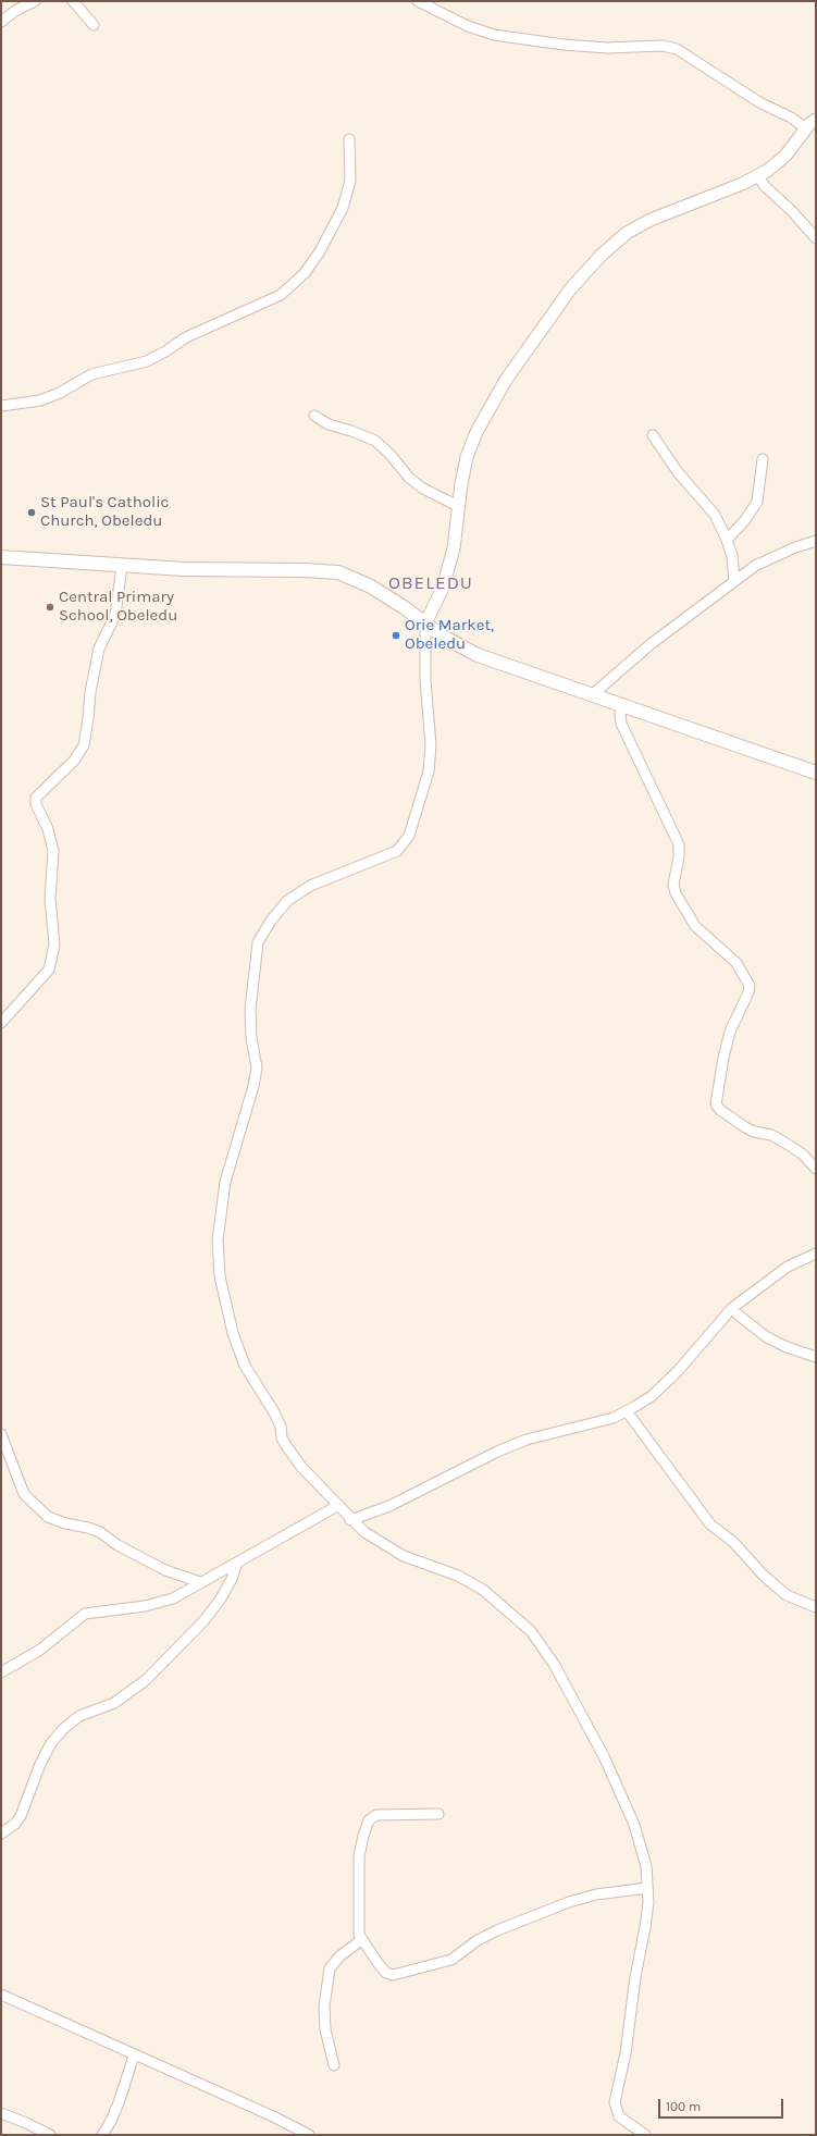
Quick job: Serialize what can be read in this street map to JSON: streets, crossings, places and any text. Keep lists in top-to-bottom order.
{
  "districts": ["OBELEDU"],
  "places": ["St Paul's Catholic Church, Obeledu", "Central Primary School, Obeledu", "Orie Market, Obeledu"],
  "scale_bar": "100 m"
}
